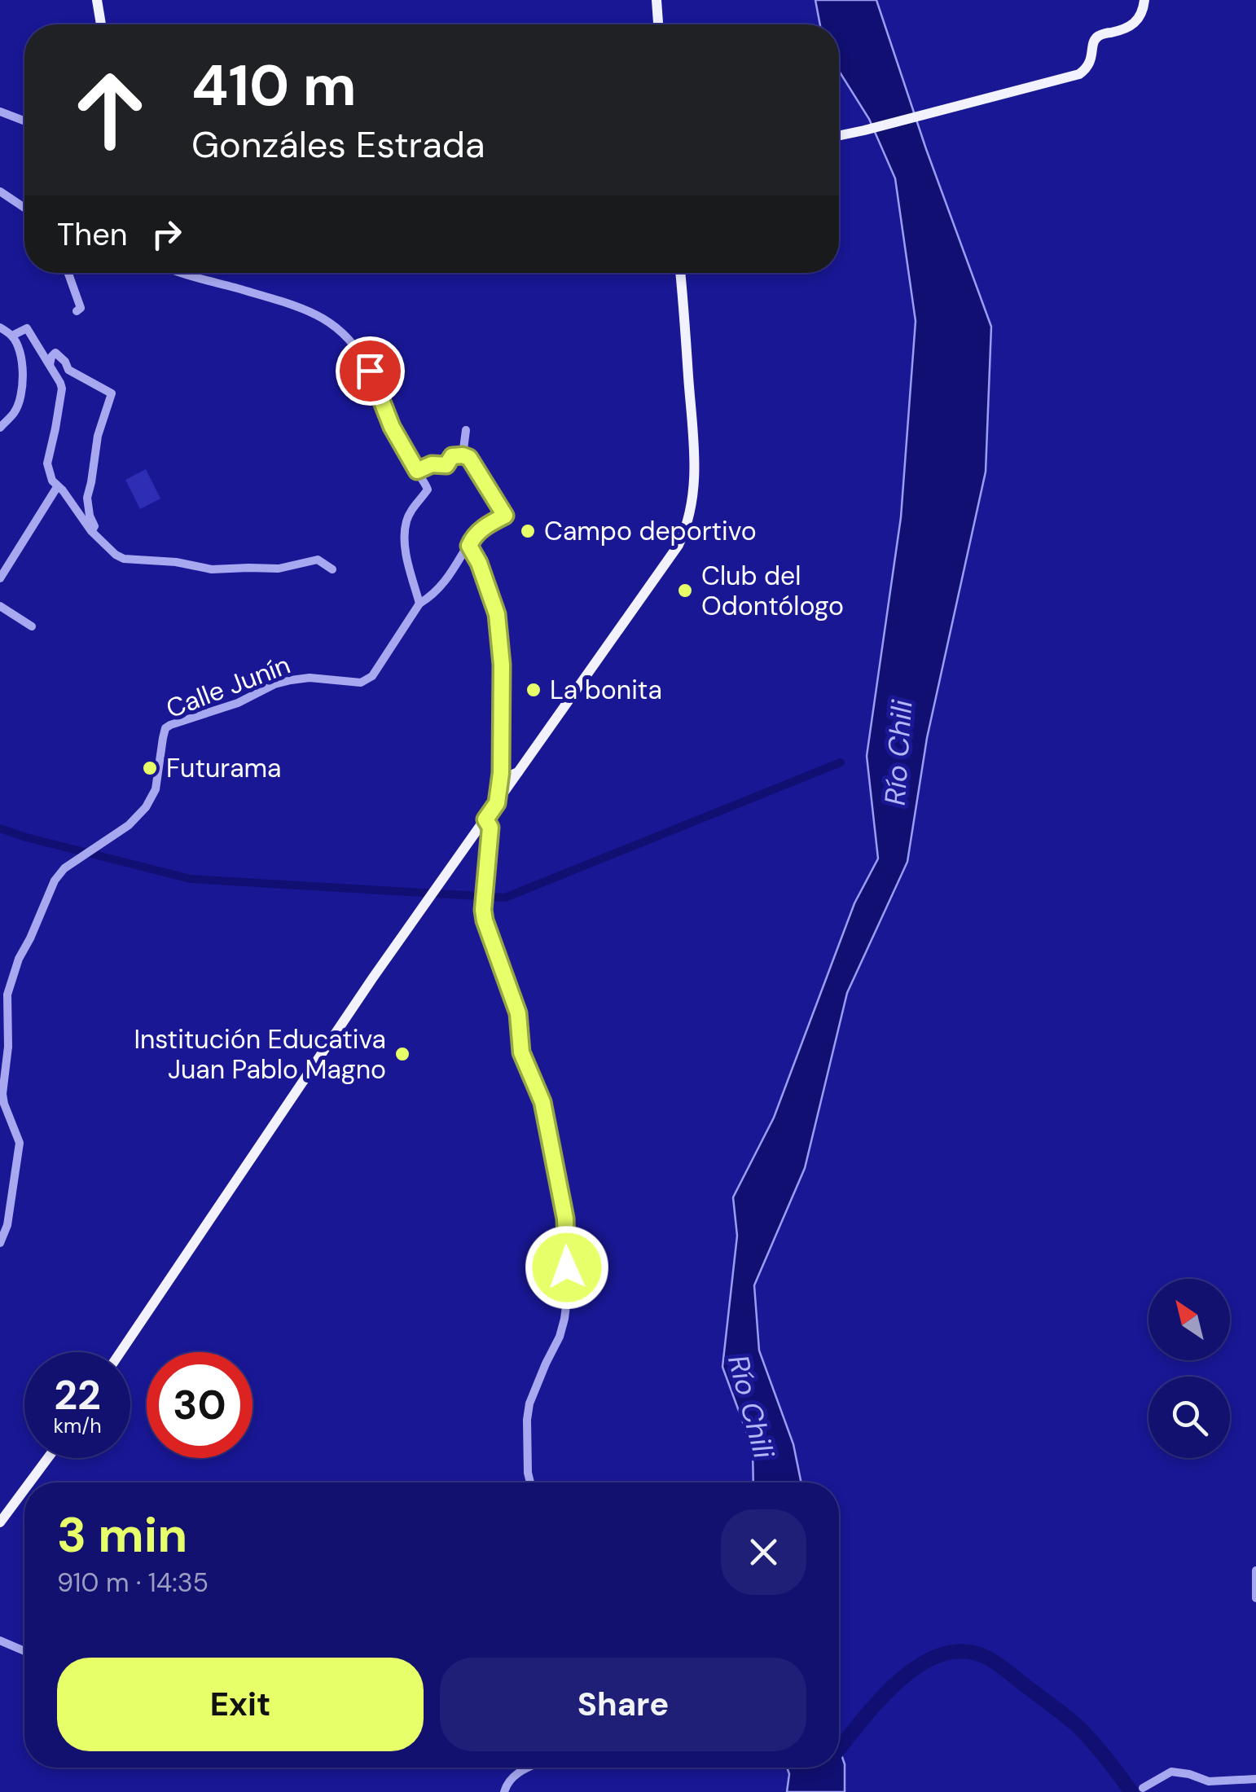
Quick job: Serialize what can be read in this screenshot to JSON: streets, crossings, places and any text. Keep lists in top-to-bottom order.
{
  "streets": {
    "street": ["Calle Junín"]
  },
  "water": ["Río Chili"],
  "places": [
    "Campo deportivo",
    "Club del Odontólogo",
    "La bonita",
    "Futurama",
    "Institución Educativa Juan Pablo Magno"
  ],
  "north": "top left",
  "page": {
    "turn": ["410 m", "Gonzáles Estrada"],
    "then": "Then",
    "speed": "22 km/h",
    "limit": "30",
    "heading": ["3 min", "910 m · 14:35"],
    "buttons": ["Exit", "Share"]
  }
}
